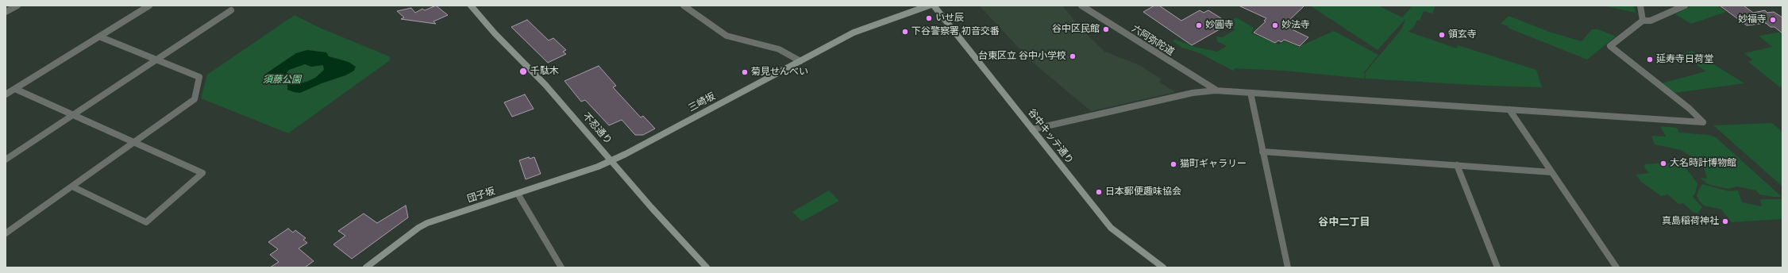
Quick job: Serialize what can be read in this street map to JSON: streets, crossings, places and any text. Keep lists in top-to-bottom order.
{
  "streets": {
    "main road": [
      "三崎坂",
      "不忍通り",
      "谷中キッテ通り",
      "団子坂"
    ],
    "street": ["六阿弥陀道"]
  },
  "crossings": [
    ["三崎坂", "不忍通り"],
    ["三崎坂", "団子坂"],
    ["不忍通り", "団子坂"]
  ],
  "districts": ["谷中二丁目"],
  "parks": ["須藤公園"],
  "places": [
    "いせ辰",
    "妙福寺",
    "妙圓寺",
    "妙法寺",
    "谷中区民館",
    "下谷警察署 初音交番",
    "領玄寺",
    "台東区立 谷中小学校",
    "延寿寺日荷堂",
    "千駄木",
    "菊見せんべい",
    "大名時計博物館",
    "猫町ギャラリー",
    "日本郵便趣味協会",
    "真島稲荷神社"
  ]
}
